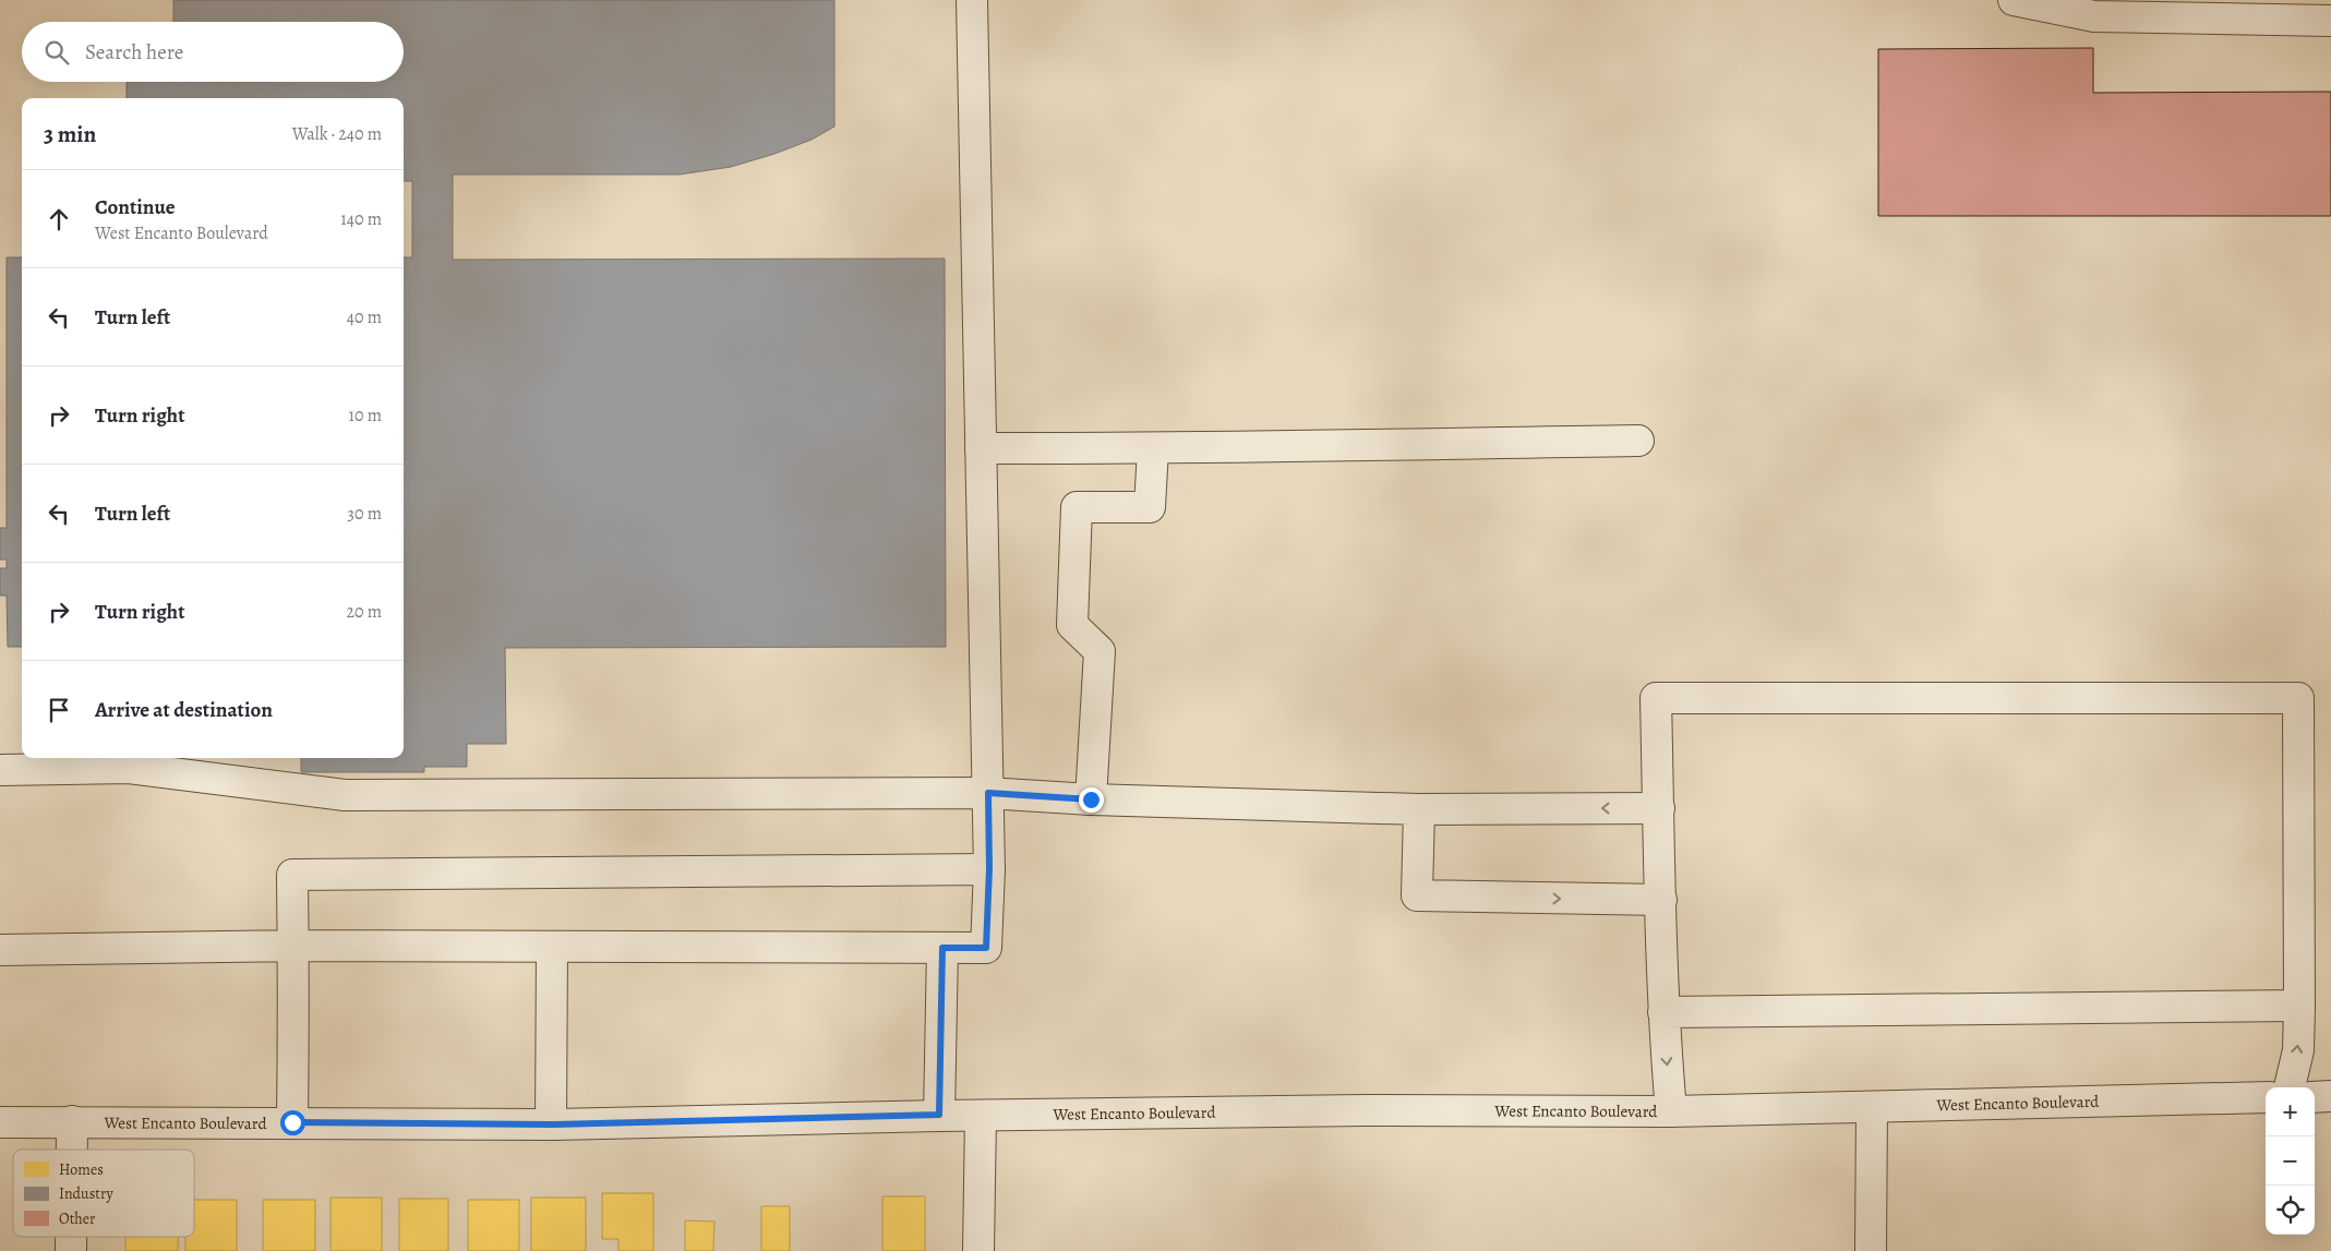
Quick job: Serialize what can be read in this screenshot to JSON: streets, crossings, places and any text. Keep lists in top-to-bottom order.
{
  "streets": {
    "street": ["West Encanto Boulevard"]
  },
  "legend": ["Homes", "Industry", "Other"],
  "page": {
    "search": "Search here",
    "heading": ["3 min", "Walk · 240 m"],
    "list": [
      ["Continue", "West Encanto Boulevard", "140 m"],
      ["Turn left", "40 m"],
      ["Turn right", "10 m"],
      ["Turn left", "30 m"],
      ["Turn right", "20 m"],
      "Arrive at destination"
    ],
    "map_buttons": ["+", "−"]
  }
}
